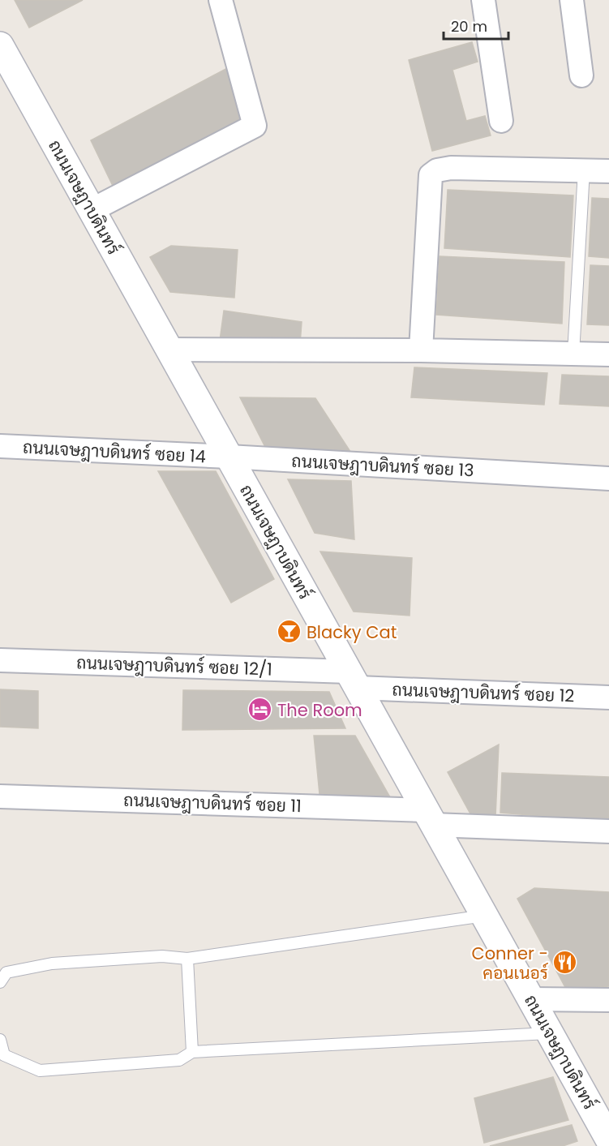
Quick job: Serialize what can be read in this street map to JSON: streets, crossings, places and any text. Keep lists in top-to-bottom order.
{
  "streets": {
    "street": [
      "ถนนเจษฎาบดินทร์",
      "ถนนเจษฎาบดินทร์ ซอย 14",
      "ถนนเจษฎาบดินทร์ ซอย 13",
      "ถนนเจษฎาบดินทร์ ซอย 12/1",
      "ถนนเจษฎาบดินทร์ ซอย 12",
      "ถนนเจษฎาบดินทร์ ซอย 11"
    ]
  },
  "crossings": [
    ["ถนนเจษฎาบดินทร์", "ถนนเจษฎาบดินทร์ ซอย 14"],
    ["ถนนเจษฎาบดินทร์", "ถนนเจษฎาบดินทร์ ซอย 13"],
    ["ถนนเจษฎาบดินทร์", "ถนนเจษฎาบดินทร์ ซอย 12/1"],
    ["ถนนเจษฎาบดินทร์", "ถนนเจษฎาบดินทร์ ซอย 12"],
    ["ถนนเจษฎาบดินทร์", "ถนนเจษฎาบดินทร์ ซอย 11"],
    ["ถนนเจษฎาบดินทร์ ซอย 14", "ถนนเจษฎาบดินทร์ ซอย 13"],
    ["ถนนเจษฎาบดินทร์ ซอย 12/1", "ถนนเจษฎาบดินทร์ ซอย 12"]
  ],
  "places": {
    "bar": ["Blacky Cat"],
    "hotel": ["The Room"],
    "restaurant": ["Conner - คอนเนอร์"]
  },
  "scale_bar": "20 m"
}
